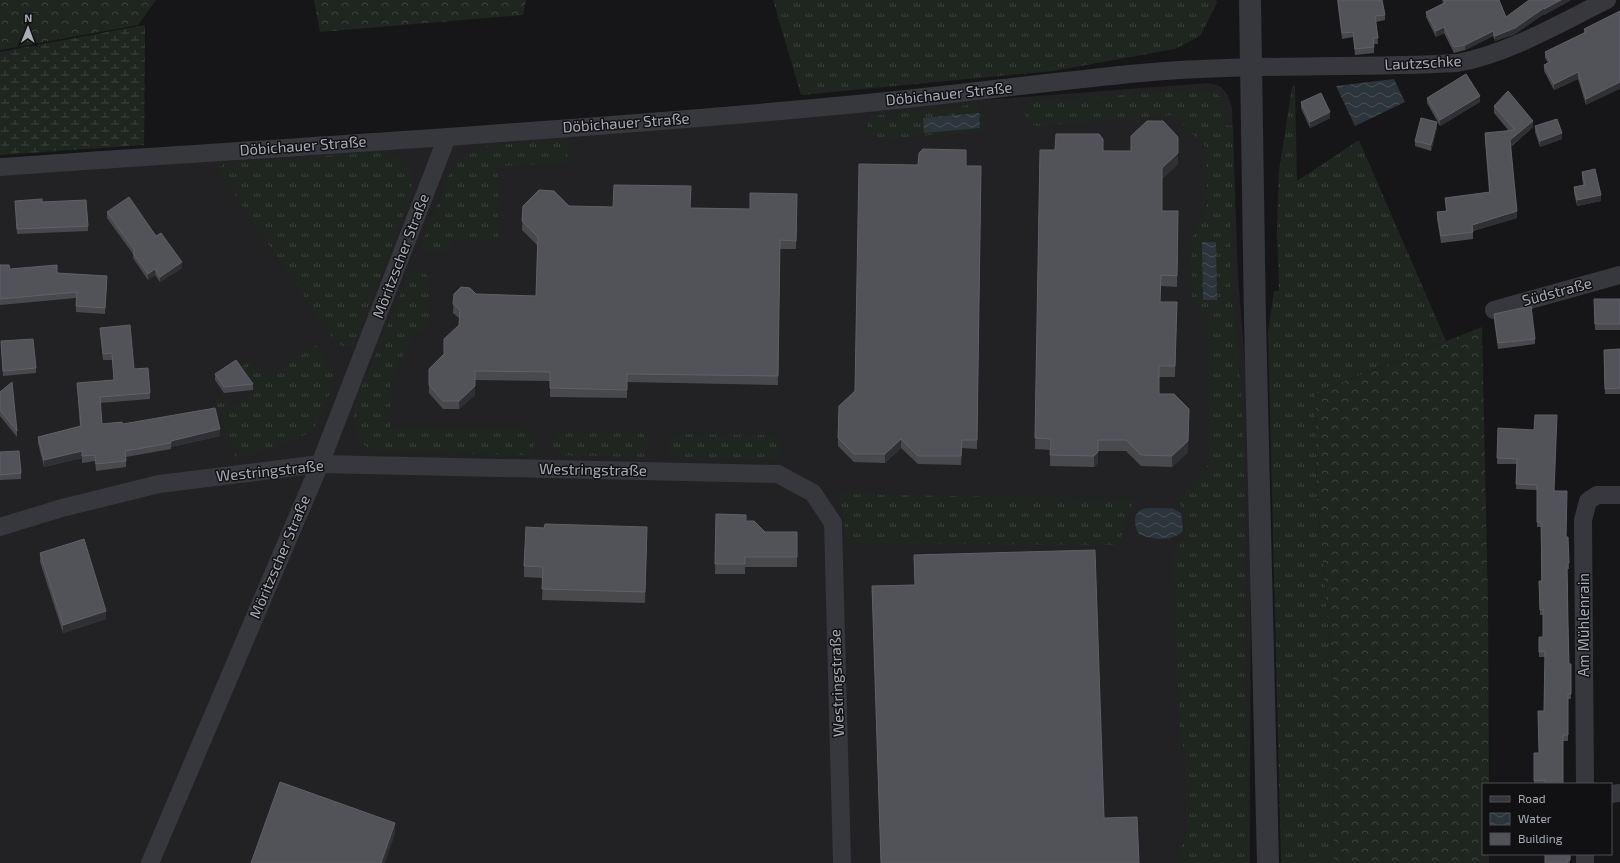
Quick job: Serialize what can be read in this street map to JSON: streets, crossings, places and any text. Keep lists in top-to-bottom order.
{
  "streets": {
    "street": [
      "Lautzschke",
      "Döbichauer Straße",
      "Möritzscher Straße",
      "Südstraße",
      "Westringstraße",
      "Am Mühlenrain"
    ]
  },
  "crossings": [
    ["Lautzschke", "Döbichauer Straße"],
    ["Döbichauer Straße", "Möritzscher Straße"],
    ["Möritzscher Straße", "Westringstraße"]
  ],
  "legend": ["Road", "Water", "Building"],
  "north": "top"
}
